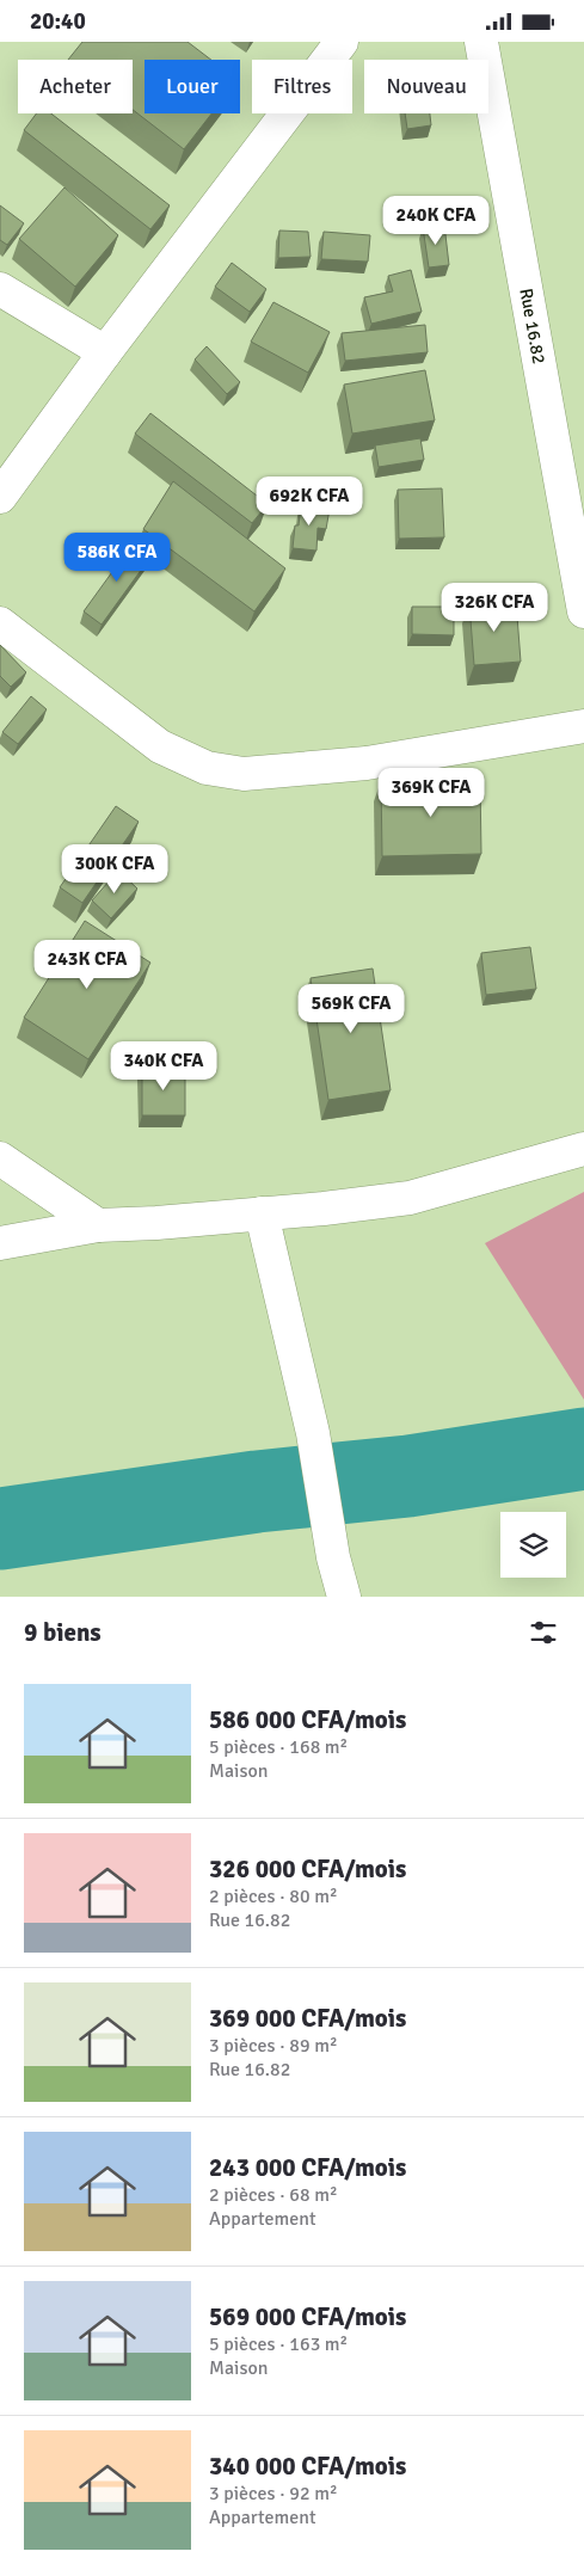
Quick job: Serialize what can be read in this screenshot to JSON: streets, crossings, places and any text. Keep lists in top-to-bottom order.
{
  "streets": {
    "street": ["Rue 16.82"]
  },
  "page": {
    "status": "20:40",
    "chip": [
      "Acheter",
      "Louer",
      "Filtres",
      "Nouveau"
    ],
    "price": [
      "240K CFA",
      "692K CFA",
      "586K CFA",
      "326K CFA",
      "369K CFA",
      "300K CFA",
      "243K CFA",
      "569K CFA",
      "340K CFA"
    ],
    "heading": "9 biens",
    "list": [
      {
        "name": "586 000 CFA/mois",
        "note": "5 pièces · 168 m² · Maison"
      },
      {
        "name": "326 000 CFA/mois",
        "note": "2 pièces · 80 m² · Rue 16.82"
      },
      {
        "name": "369 000 CFA/mois",
        "note": "3 pièces · 89 m² · Rue 16.82"
      },
      {
        "name": "243 000 CFA/mois",
        "note": "2 pièces · 68 m² · Appartement"
      },
      {
        "name": "569 000 CFA/mois",
        "note": "5 pièces · 163 m² · Maison"
      },
      {
        "name": "340 000 CFA/mois",
        "note": "3 pièces · 92 m² · Appartement"
      }
    ]
  }
}
